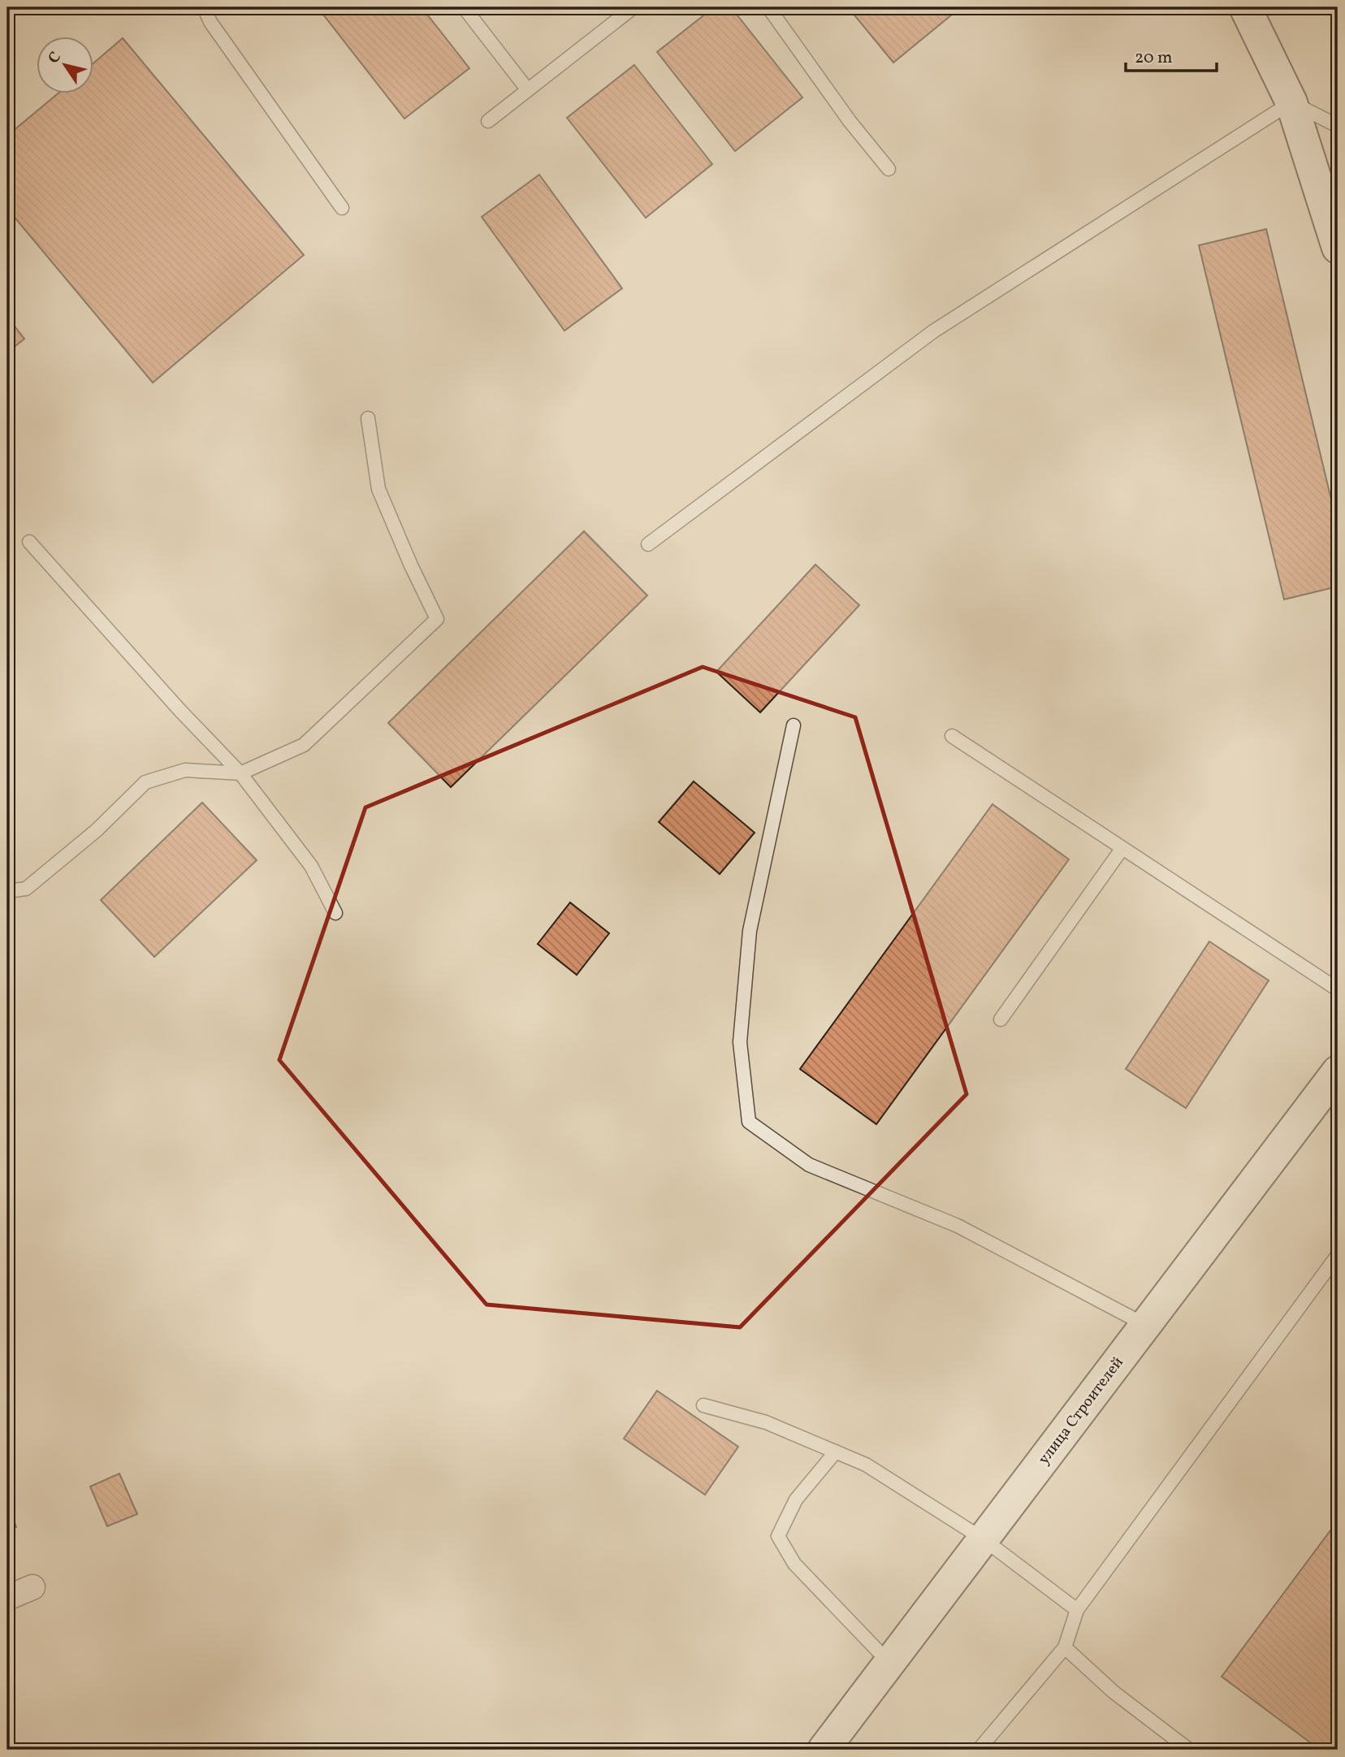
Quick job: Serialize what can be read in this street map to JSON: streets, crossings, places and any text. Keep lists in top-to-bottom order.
{
  "streets": {
    "street": ["улица Строителей"]
  },
  "scale_bar": "20 m",
  "north": "top left"
}
